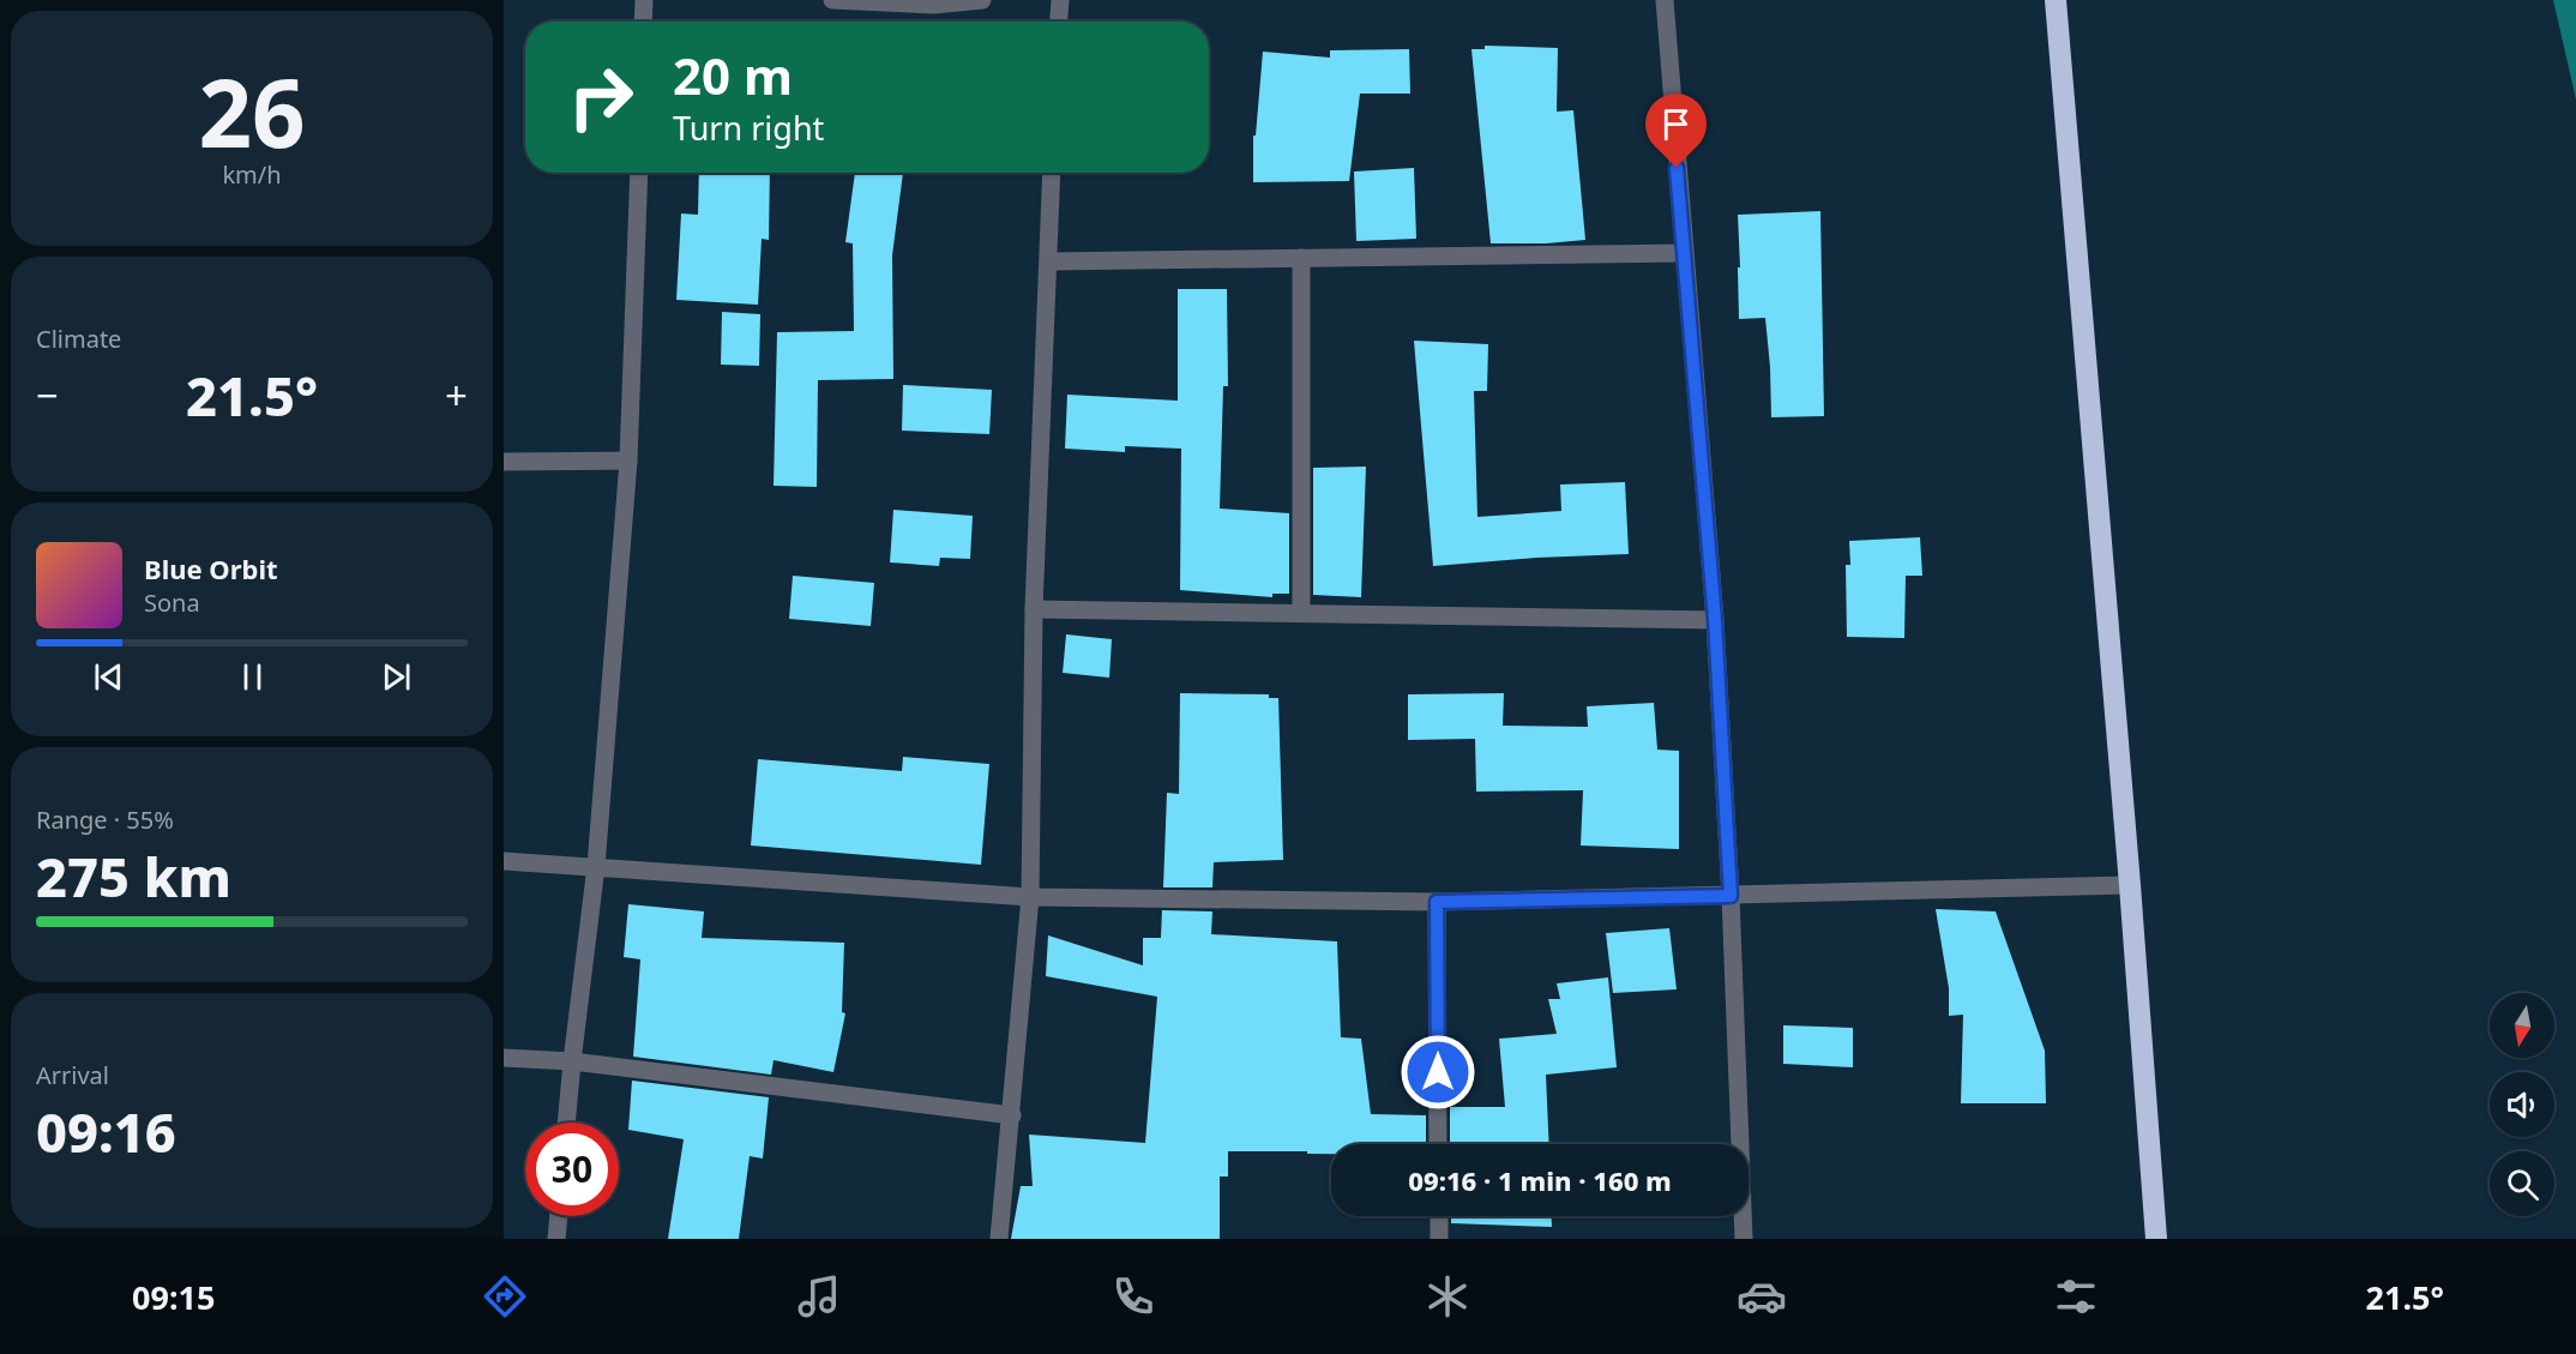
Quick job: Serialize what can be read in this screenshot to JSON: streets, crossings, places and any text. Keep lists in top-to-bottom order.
{
  "north": "bottom",
  "page": {
    "tile": [
      ["26", "km/h"],
      "Climate",
      ["Range · 55%", "275 km"],
      ["Arrival", "09:16"]
    ],
    "turn": ["20 m", "Turn right"],
    "heat": ["−", "21.5°", "+"],
    "song": ["Blue Orbit", "Sona"],
    "limit": "30",
    "trip": "09:16 · 1 min · 160 m",
    "tabs": ["09:15", "21.5°"]
  }
}
